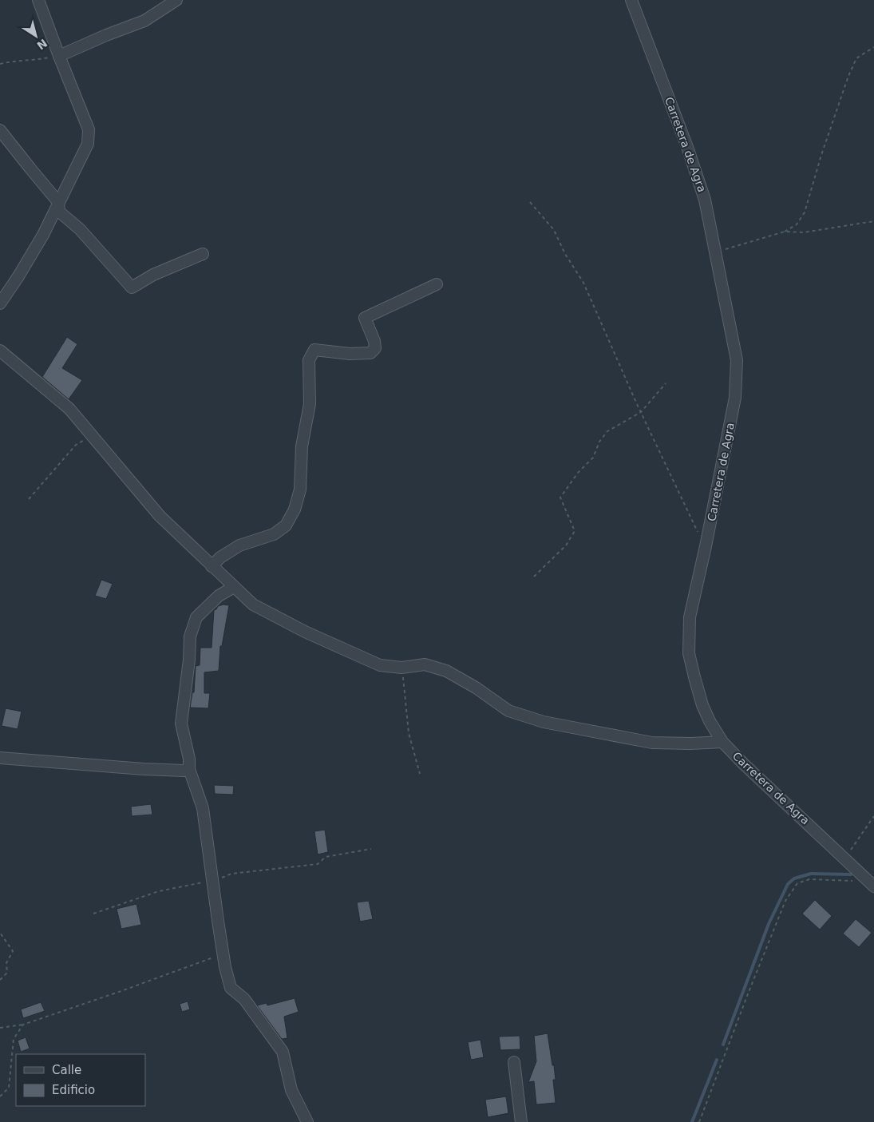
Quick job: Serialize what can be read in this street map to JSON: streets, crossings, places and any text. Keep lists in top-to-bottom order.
{
  "streets": {
    "street": ["Carretera de Agra"]
  },
  "legend": ["Calle", "Edificio"],
  "north": "bottom right"
}
